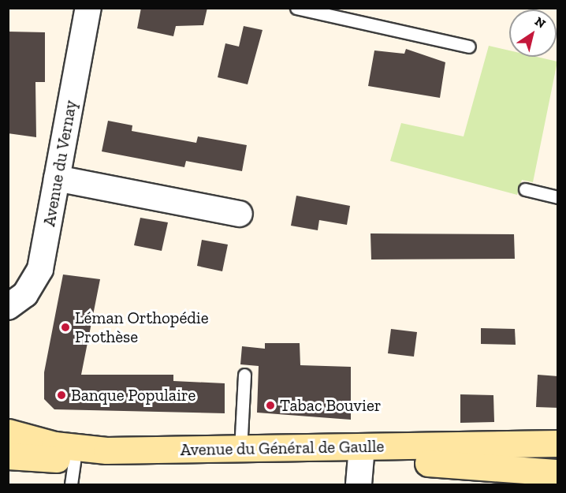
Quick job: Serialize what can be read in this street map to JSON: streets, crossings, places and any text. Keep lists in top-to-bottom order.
{
  "streets": {
    "main road": ["Avenue du Général de Gaulle"],
    "street": ["Avenue du Vernay"]
  },
  "places": ["Léman Orthopédie Prothèse", "Banque Populaire", "Tabac Bouvier"],
  "north": "top right"
}
